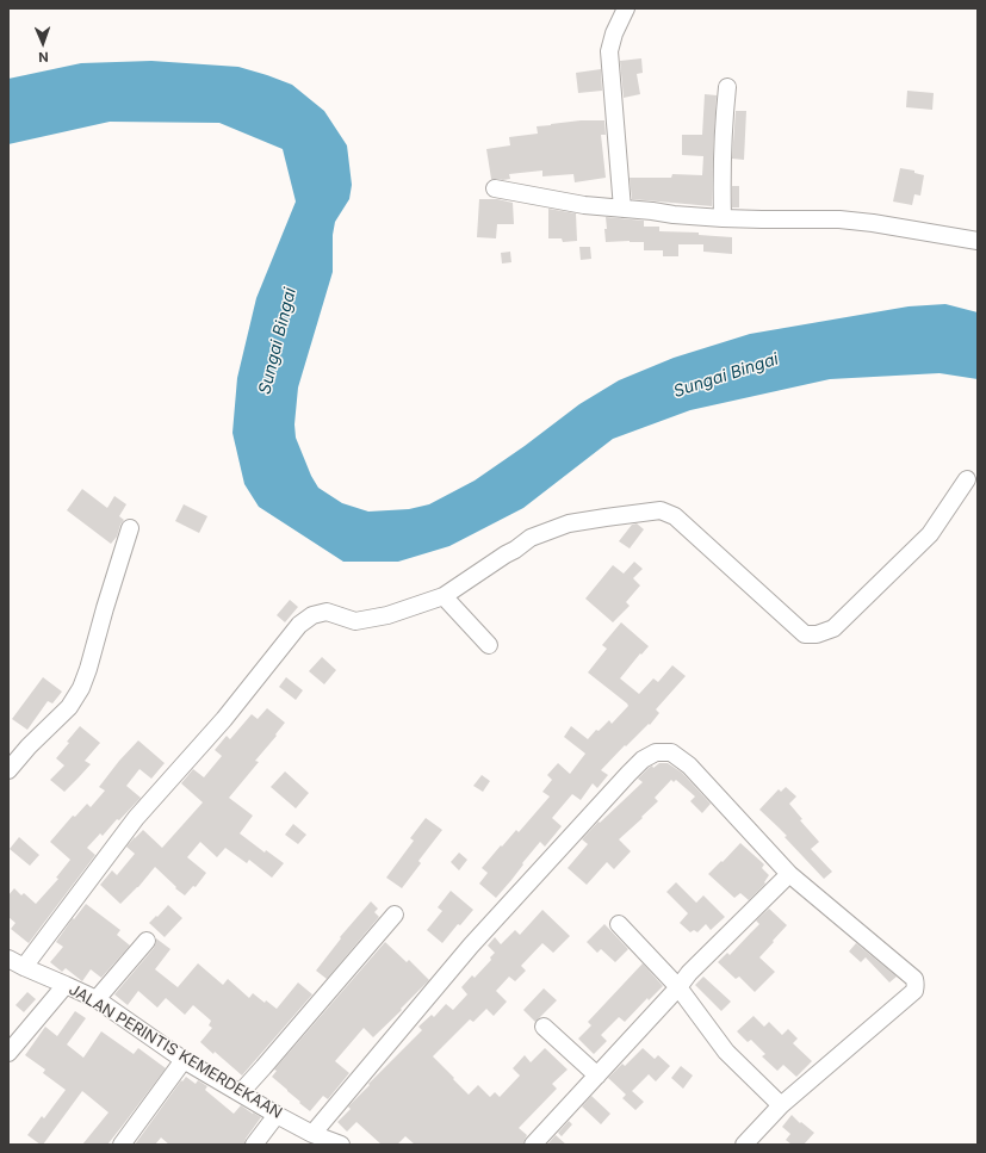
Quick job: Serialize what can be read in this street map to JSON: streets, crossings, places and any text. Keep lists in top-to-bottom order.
{
  "streets": {
    "street": ["JALAN PERINTIS KEMERDEKAAN"]
  },
  "water": ["Sungai Bingai"],
  "north": "bottom"
}
